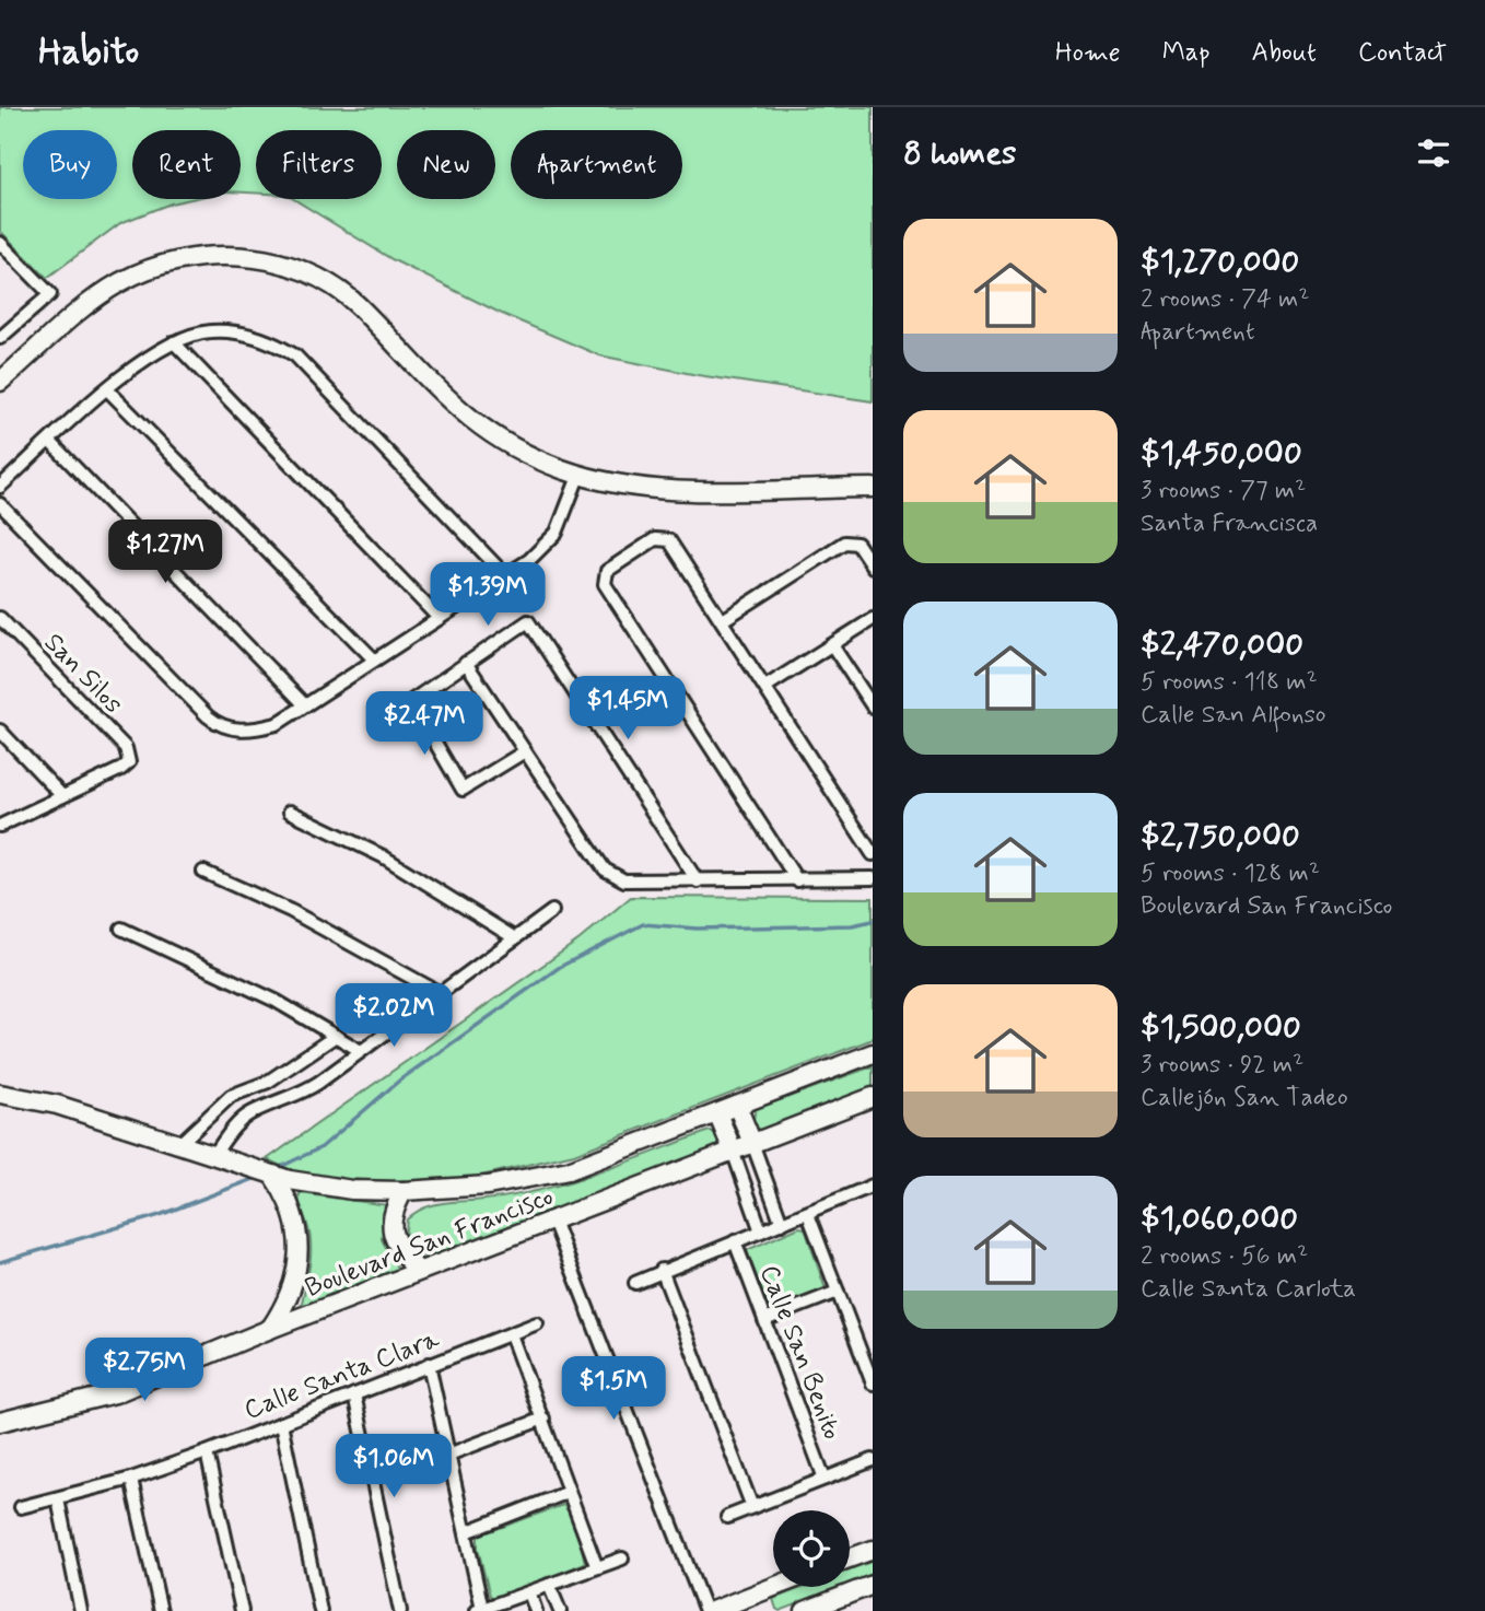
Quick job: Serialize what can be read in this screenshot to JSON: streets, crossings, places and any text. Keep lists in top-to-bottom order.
{
  "streets": {
    "street": [
      "San Silos",
      "Boulevard San Francisco",
      "Calle San Benito",
      "Calle Santa Clara"
    ]
  },
  "page": {
    "header": "Habito",
    "nav": [
      "Home",
      "Map",
      "About",
      "Contact"
    ],
    "heading": "8 homes",
    "chip": [
      "Buy",
      "Rent",
      "Filters",
      "New",
      "Apartment"
    ],
    "list": [
      {
        "name": "$1,270,000",
        "note": "2 rooms · 74 m² · Apartment"
      },
      {
        "name": "$1,450,000",
        "note": "3 rooms · 77 m² · Santa Francisca"
      },
      {
        "name": "$2,470,000",
        "note": "5 rooms · 118 m² · Calle San Alfonso"
      },
      {
        "name": "$2,750,000",
        "note": "5 rooms · 128 m² · Boulevard San Francisco"
      },
      {
        "name": "$1,500,000",
        "note": "3 rooms · 92 m² · Callejón San Tadeo"
      },
      {
        "name": "$1,060,000",
        "note": "2 rooms · 56 m² · Calle Santa Carlota"
      }
    ],
    "price": [
      "$1.27M",
      "$1.39M",
      "$1.45M",
      "$2.47M",
      "$2.02M",
      "$2.75M",
      "$1.5M",
      "$1.06M"
    ]
  }
}
